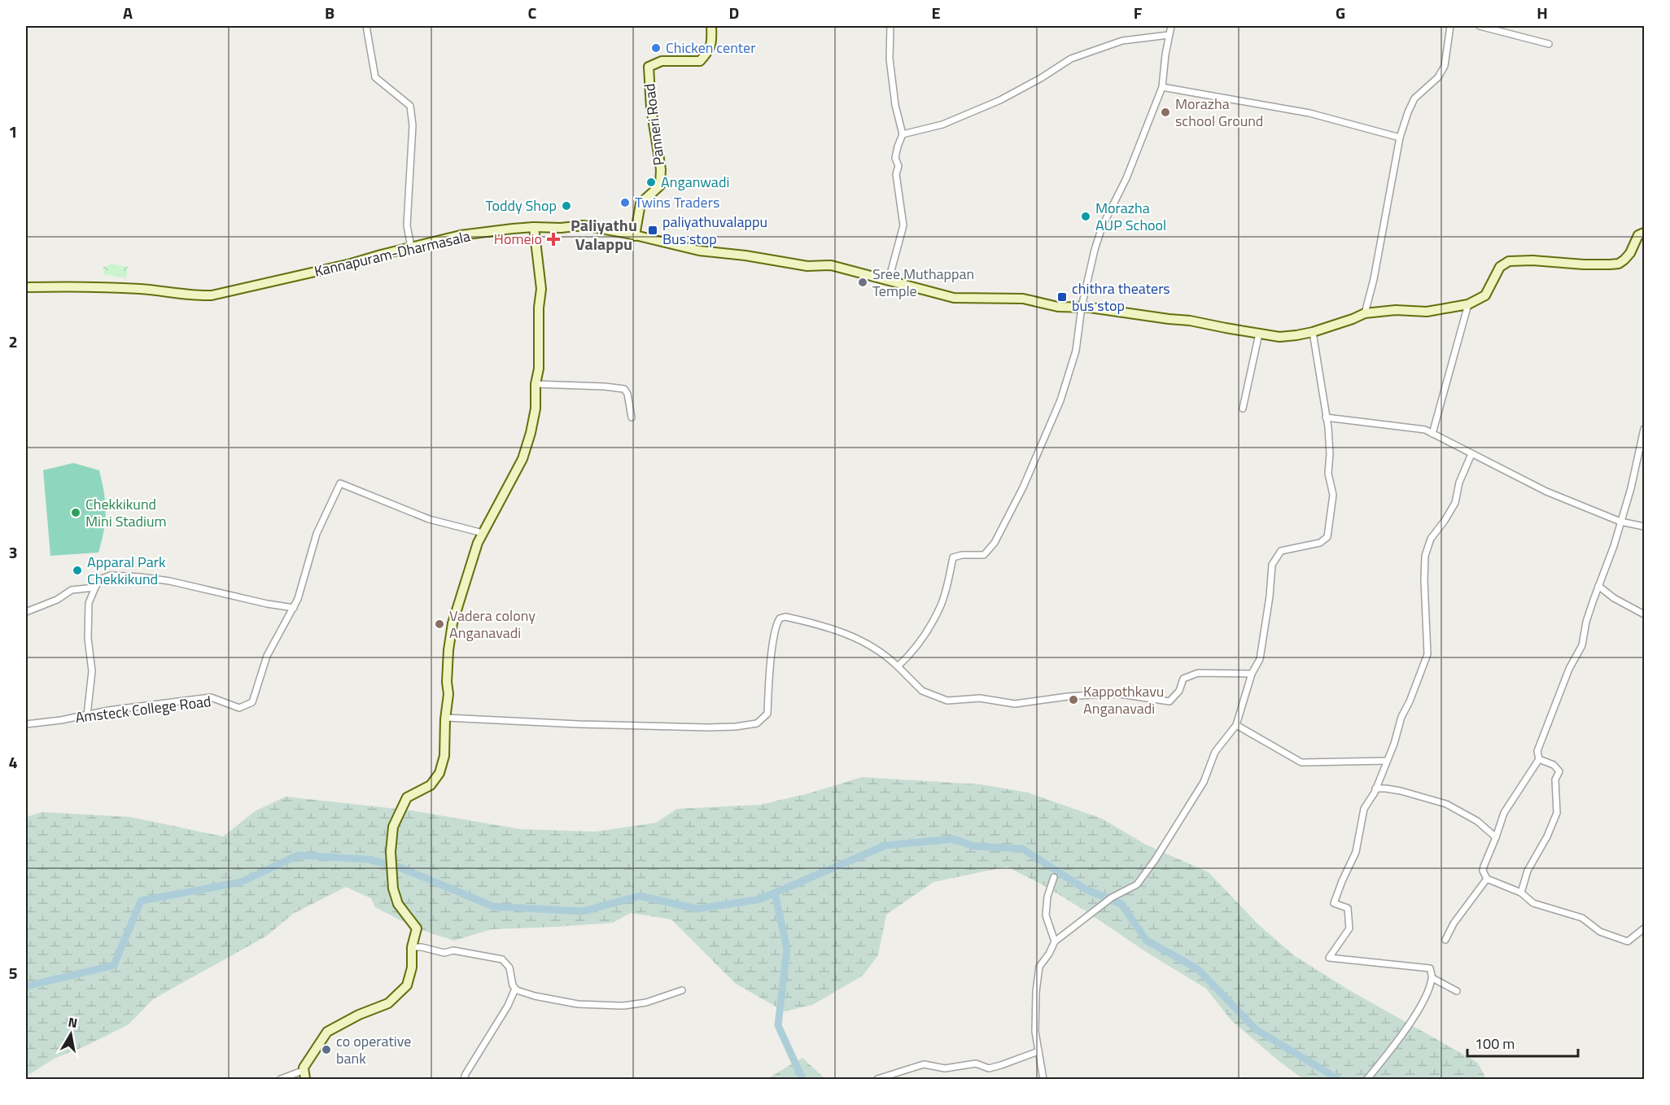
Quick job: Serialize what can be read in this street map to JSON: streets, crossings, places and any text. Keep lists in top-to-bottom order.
{
  "streets": {
    "main road": ["Panneri Road", "Kannapuram-Dharmasala"],
    "street": ["Amsteck College Road"]
  },
  "crossings": [
    ["Panneri Road", "Kannapuram-Dharmasala"]
  ],
  "districts": ["Paliyathu Valappu"],
  "places": {
    "other": [
      "Chicken center",
      "Morazha school Ground",
      "Anganwadi",
      "Twins Traders",
      "Toddy Shop",
      "Morazha AUP School",
      "Sree Muthappan Temple",
      "Chekkikund Mini Stadium",
      "Apparal Park Chekkikund",
      "Vadera colony Anganavadi",
      "Kappothkavu Anganavadi",
      "co operative bank"
    ],
    "transit": ["paliyathuvalappu Bus stop", "chithra theaters bus stop"],
    "health": ["Homeio"]
  },
  "scale_bar": "100 m",
  "north": "top",
  "grid": {
    "columns": [
      "A",
      "B",
      "C",
      "D",
      "E",
      "F",
      "G",
      "H"
    ],
    "rows": [
      "1",
      "2",
      "3",
      "4",
      "5"
    ]
  }
}
